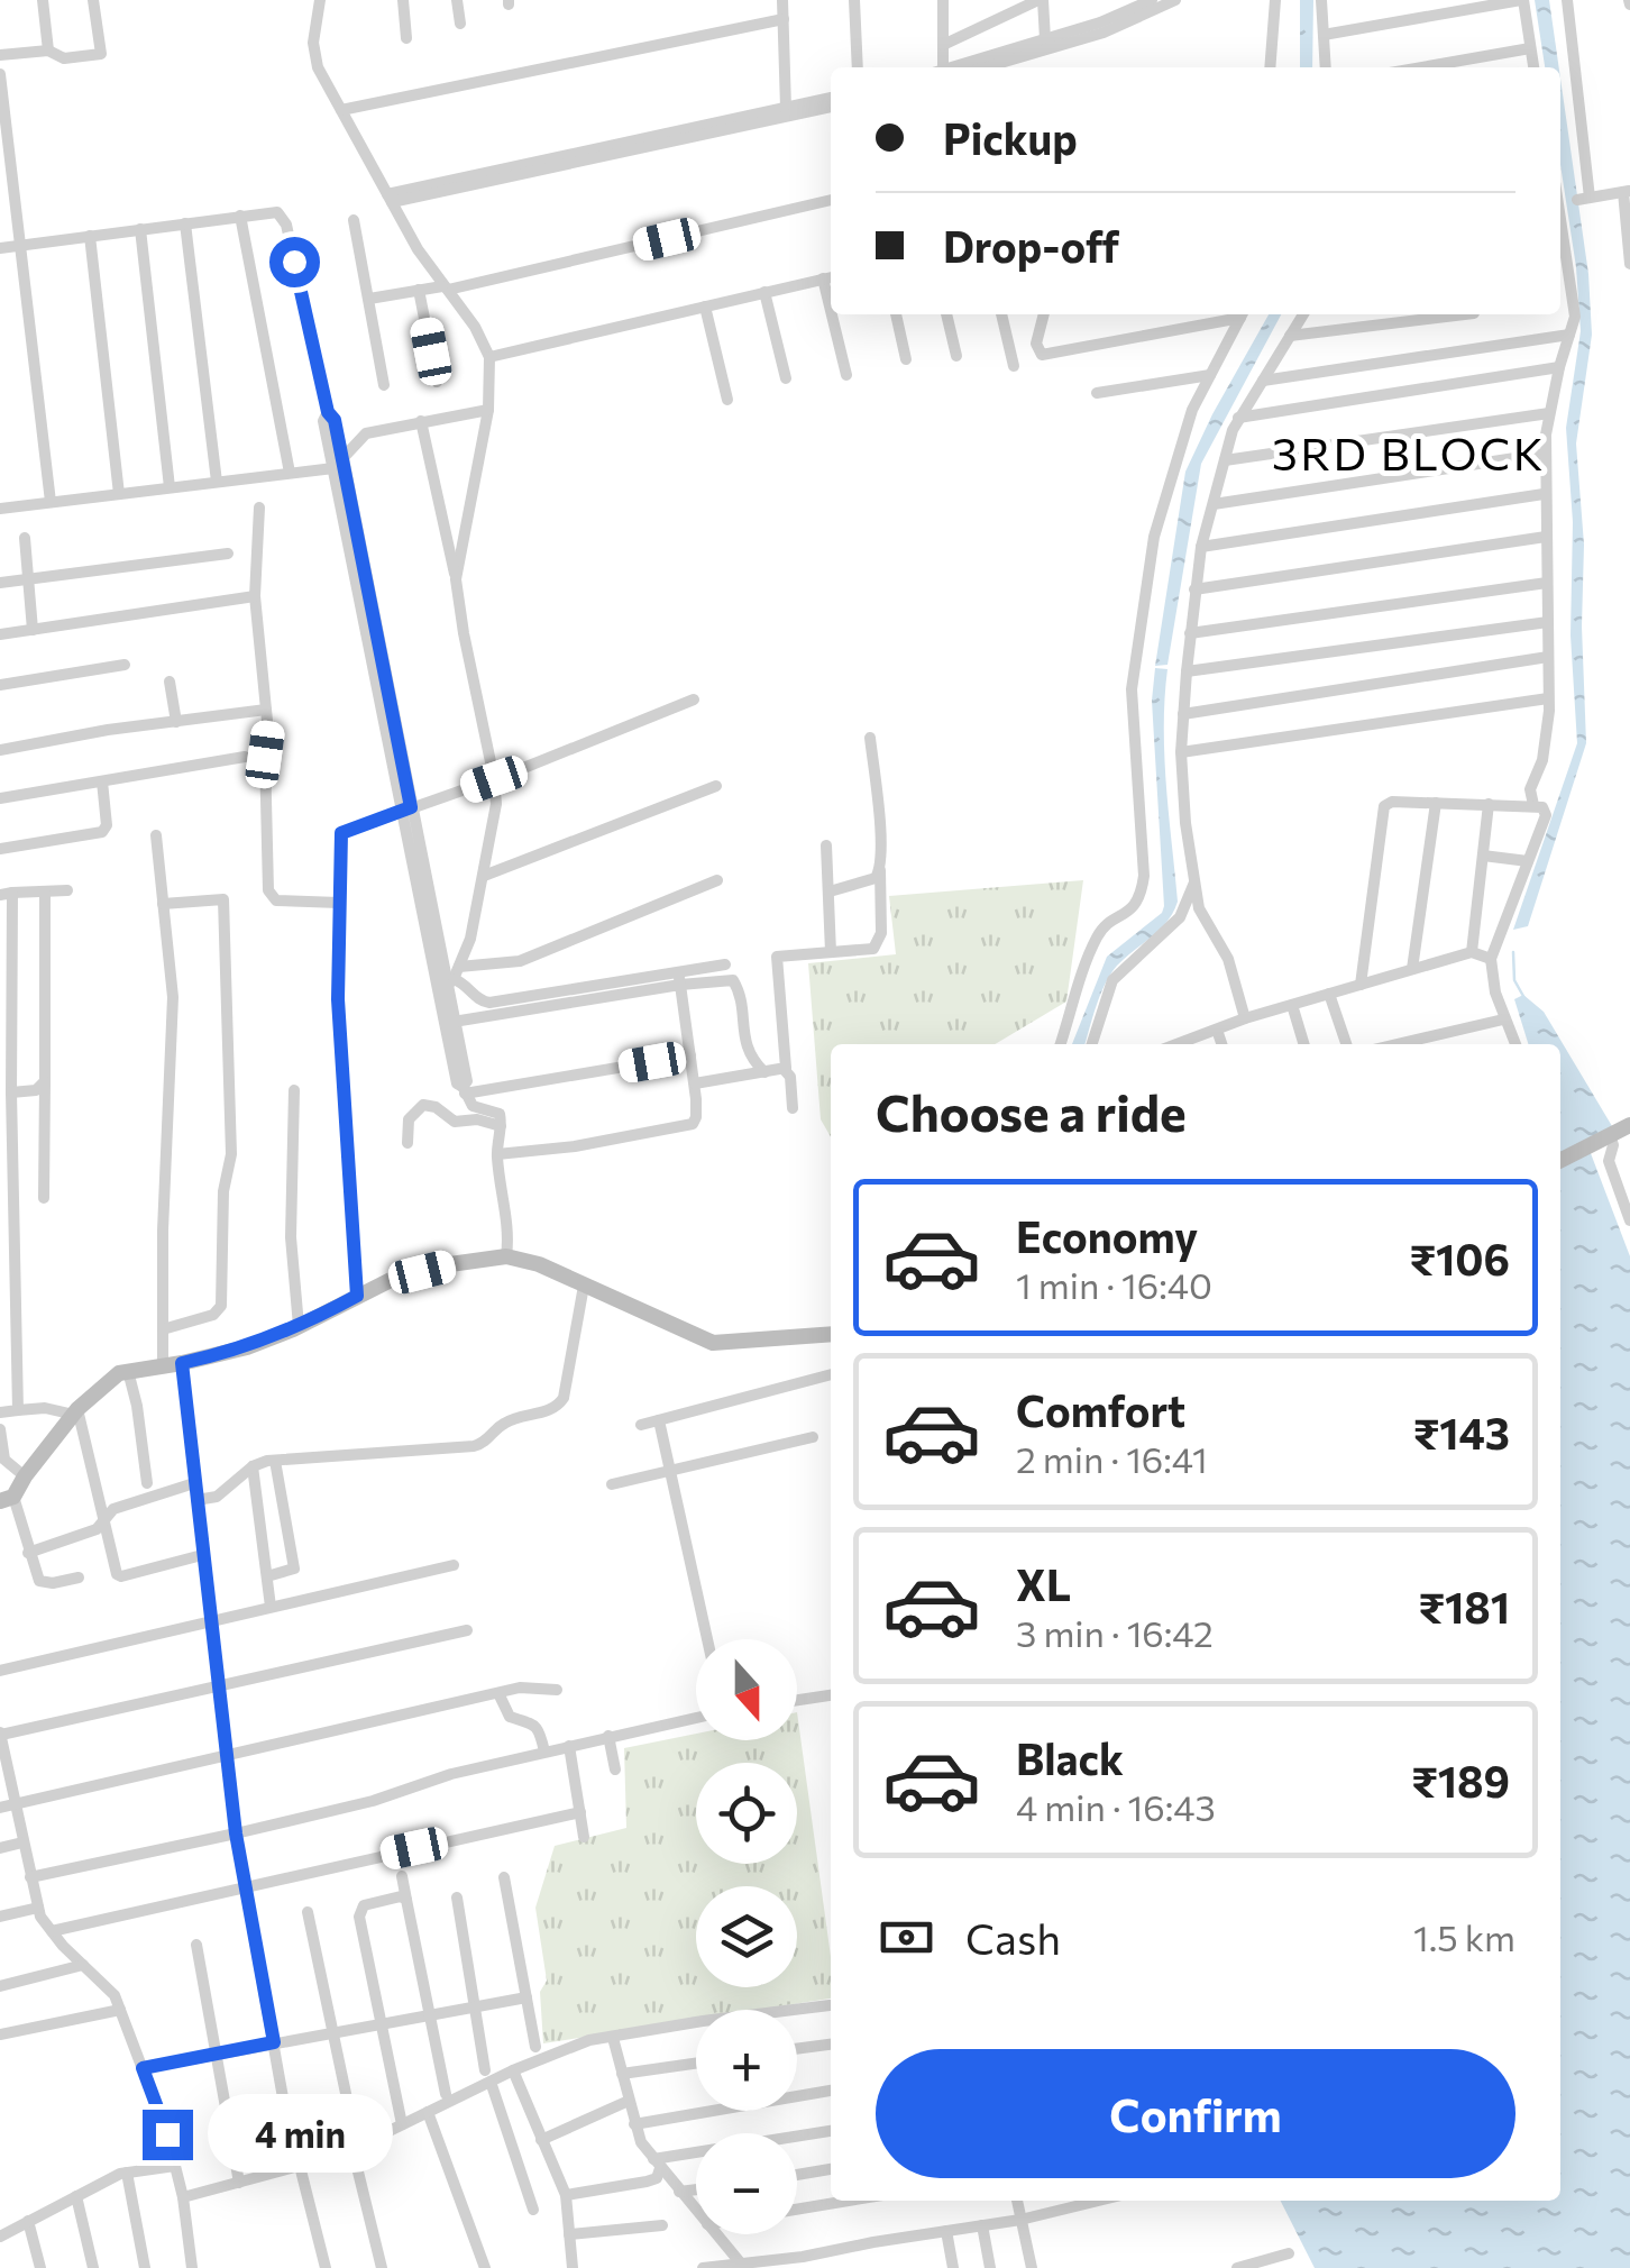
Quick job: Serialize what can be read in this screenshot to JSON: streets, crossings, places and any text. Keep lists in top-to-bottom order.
{
  "districts": ["3RD BLOCK"],
  "north": "bottom",
  "page": {
    "banner": ["Pickup", "Drop-off"],
    "heading": "Choose a ride",
    "list": [
      {
        "name": "Economy",
        "note": "1 min · 16:40",
        "value": "₹106"
      },
      {
        "name": "Comfort",
        "note": "2 min · 16:41",
        "value": "₹143"
      },
      {
        "name": "XL",
        "note": "3 min · 16:42",
        "value": "₹181"
      },
      {
        "name": "Black",
        "note": "4 min · 16:43",
        "value": "₹189"
      }
    ],
    "map_buttons": ["+", "−"],
    "pay": ["Cash", "1.5 km"],
    "buttons": "Confirm",
    "bubble": "4 min"
  }
}
